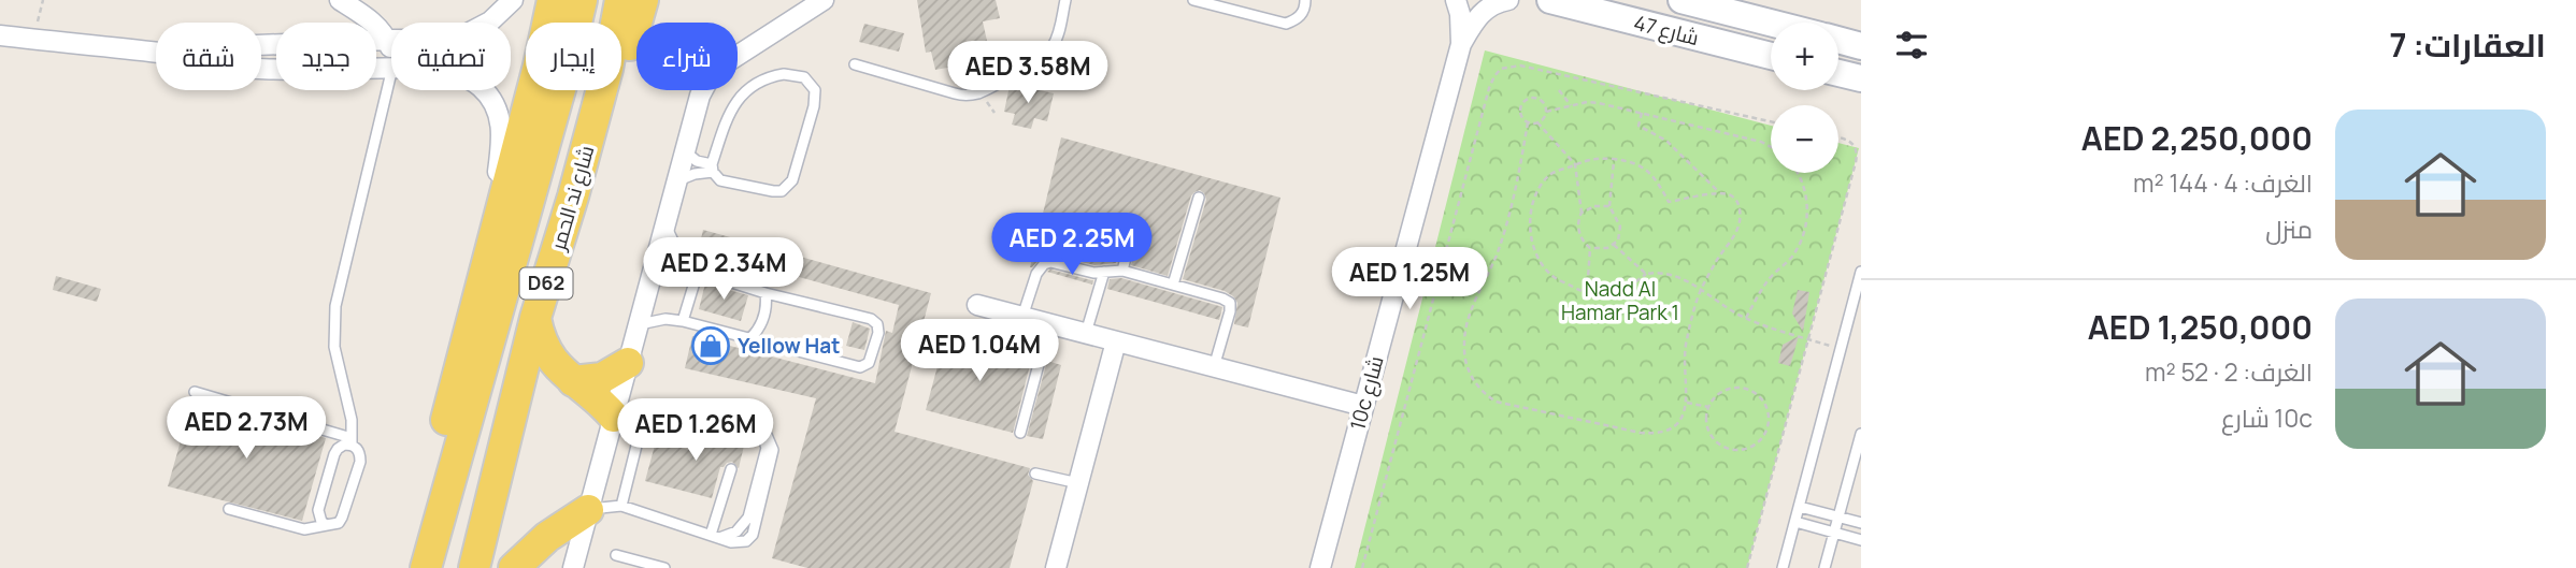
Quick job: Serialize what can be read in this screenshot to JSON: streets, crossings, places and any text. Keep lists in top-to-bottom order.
{
  "streets": {
    "main road": ["شارع ند الحمر", "D62"],
    "street": ["شارع 47", "10c شارع"]
  },
  "parks": ["Nadd Al Hamar Park 1"],
  "places": {
    "shop": ["Yellow Hat"]
  },
  "page": {
    "heading": "العقارات: 7",
    "map_buttons": ["+", "−"],
    "chip": [
      "شراء",
      "إيجار",
      "تصفية",
      "جديد",
      "شقة"
    ],
    "price": [
      "AED 3.58M",
      "AED 2.25M",
      "AED 2.34M",
      "AED 1.25M",
      "AED 1.04M",
      "AED 2.73M",
      "AED 1.26M"
    ],
    "list": [
      {
        "name": "AED 2,250,000",
        "note": "الغرف: 4 · 144 m² · منزل"
      },
      {
        "name": "AED 1,250,000",
        "note": "الغرف: 2 · 52 m² · 10c شارع"
      }
    ]
  }
}
